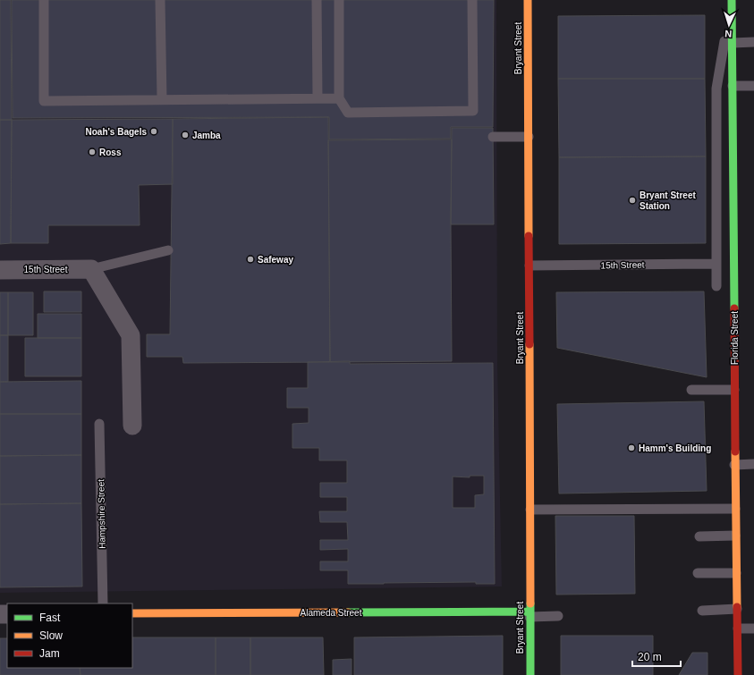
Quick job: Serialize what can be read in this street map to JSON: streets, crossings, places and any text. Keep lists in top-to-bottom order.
{
  "streets": {
    "street": [
      "Bryant Street",
      "15th Street",
      "Florida Street",
      "Alameda Street"
    ],
    "lane": ["Hampshire Street"]
  },
  "crossings": [
    ["Bryant Street", "15th Street"],
    ["Bryant Street", "Alameda Street"],
    ["15th Street", "Florida Street"]
  ],
  "places": [
    "Noah's Bagels",
    "Jamba",
    "Ross",
    "Bryant Street Station",
    "Safeway",
    "Hamm's Building"
  ],
  "legend": ["Fast", "Slow", "Jam"],
  "scale_bar": "20 m",
  "north": "bottom"
}
